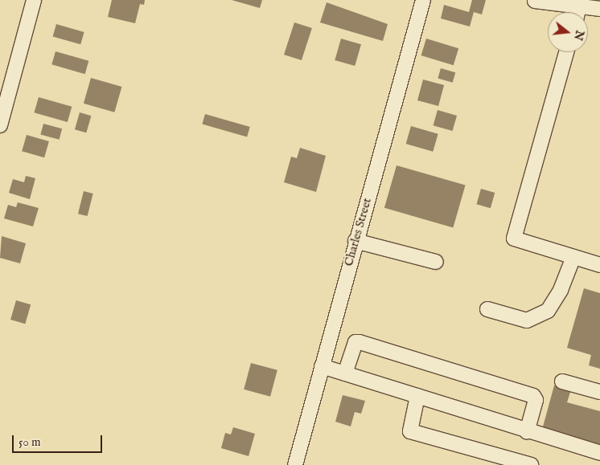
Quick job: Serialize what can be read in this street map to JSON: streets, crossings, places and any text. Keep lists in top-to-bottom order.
{
  "streets": {
    "street": ["Charles Street"]
  },
  "scale_bar": "50 m",
  "north": "right"
}
